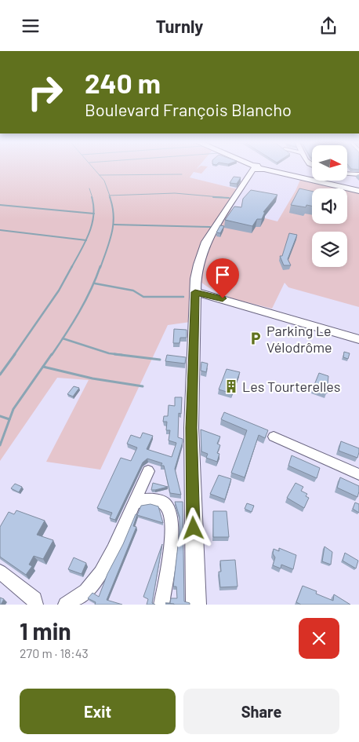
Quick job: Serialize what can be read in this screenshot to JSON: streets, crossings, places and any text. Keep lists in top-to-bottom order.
{
  "places": {
    "parking": ["Parking Le Vélodrôme"],
    "building": ["Les Tourterelles"]
  },
  "north": "right",
  "page": {
    "header": "Turnly",
    "turn": ["240 m", "Boulevard François Blancho"],
    "heading": ["1 min", "270 m · 18:43"],
    "buttons": ["Exit", "Share"]
  }
}
